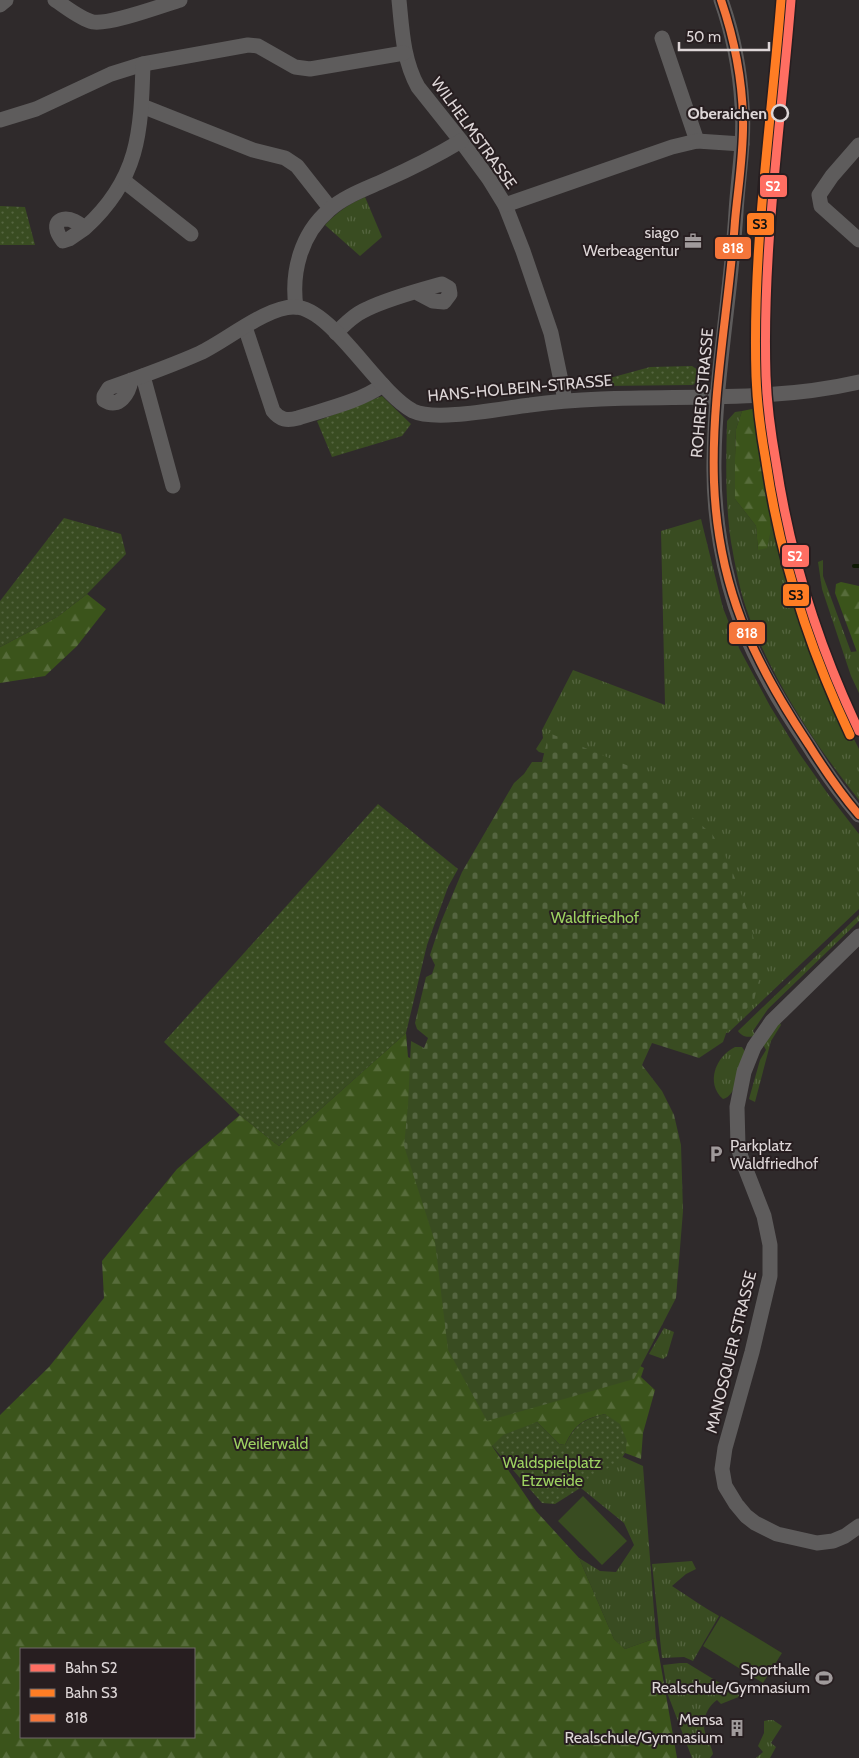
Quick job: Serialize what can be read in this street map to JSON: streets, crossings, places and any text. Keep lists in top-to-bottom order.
{
  "streets": {
    "street": [
      "WILHELMSTRASSE",
      "HANS-HOLBEIN-STRASSE",
      "ROHRER STRASSE",
      "MANOSQUER STRASSE"
    ]
  },
  "crossings": [
    ["WILHELMSTRASSE", "HANS-HOLBEIN-STRASSE"],
    ["HANS-HOLBEIN-STRASSE", "ROHRER STRASSE"]
  ],
  "parks": ["Waldfriedhof", "Weilerwald", "Waldspielplatz Etzweide"],
  "places": {
    "other": ["Oberaichen"],
    "office": ["siago Werbeagentur"],
    "parking": ["Parkplatz Waldfriedhof"],
    "sports": ["Sporthalle Realschule/Gymnasium"],
    "building": ["Mensa Realschule/Gymnasium"]
  },
  "lines": ["rail line S2", "rail line S3", "transit line 818"],
  "legend": ["Bahn S2", "Bahn S3", "818"],
  "scale_bar": "50 m"
}
